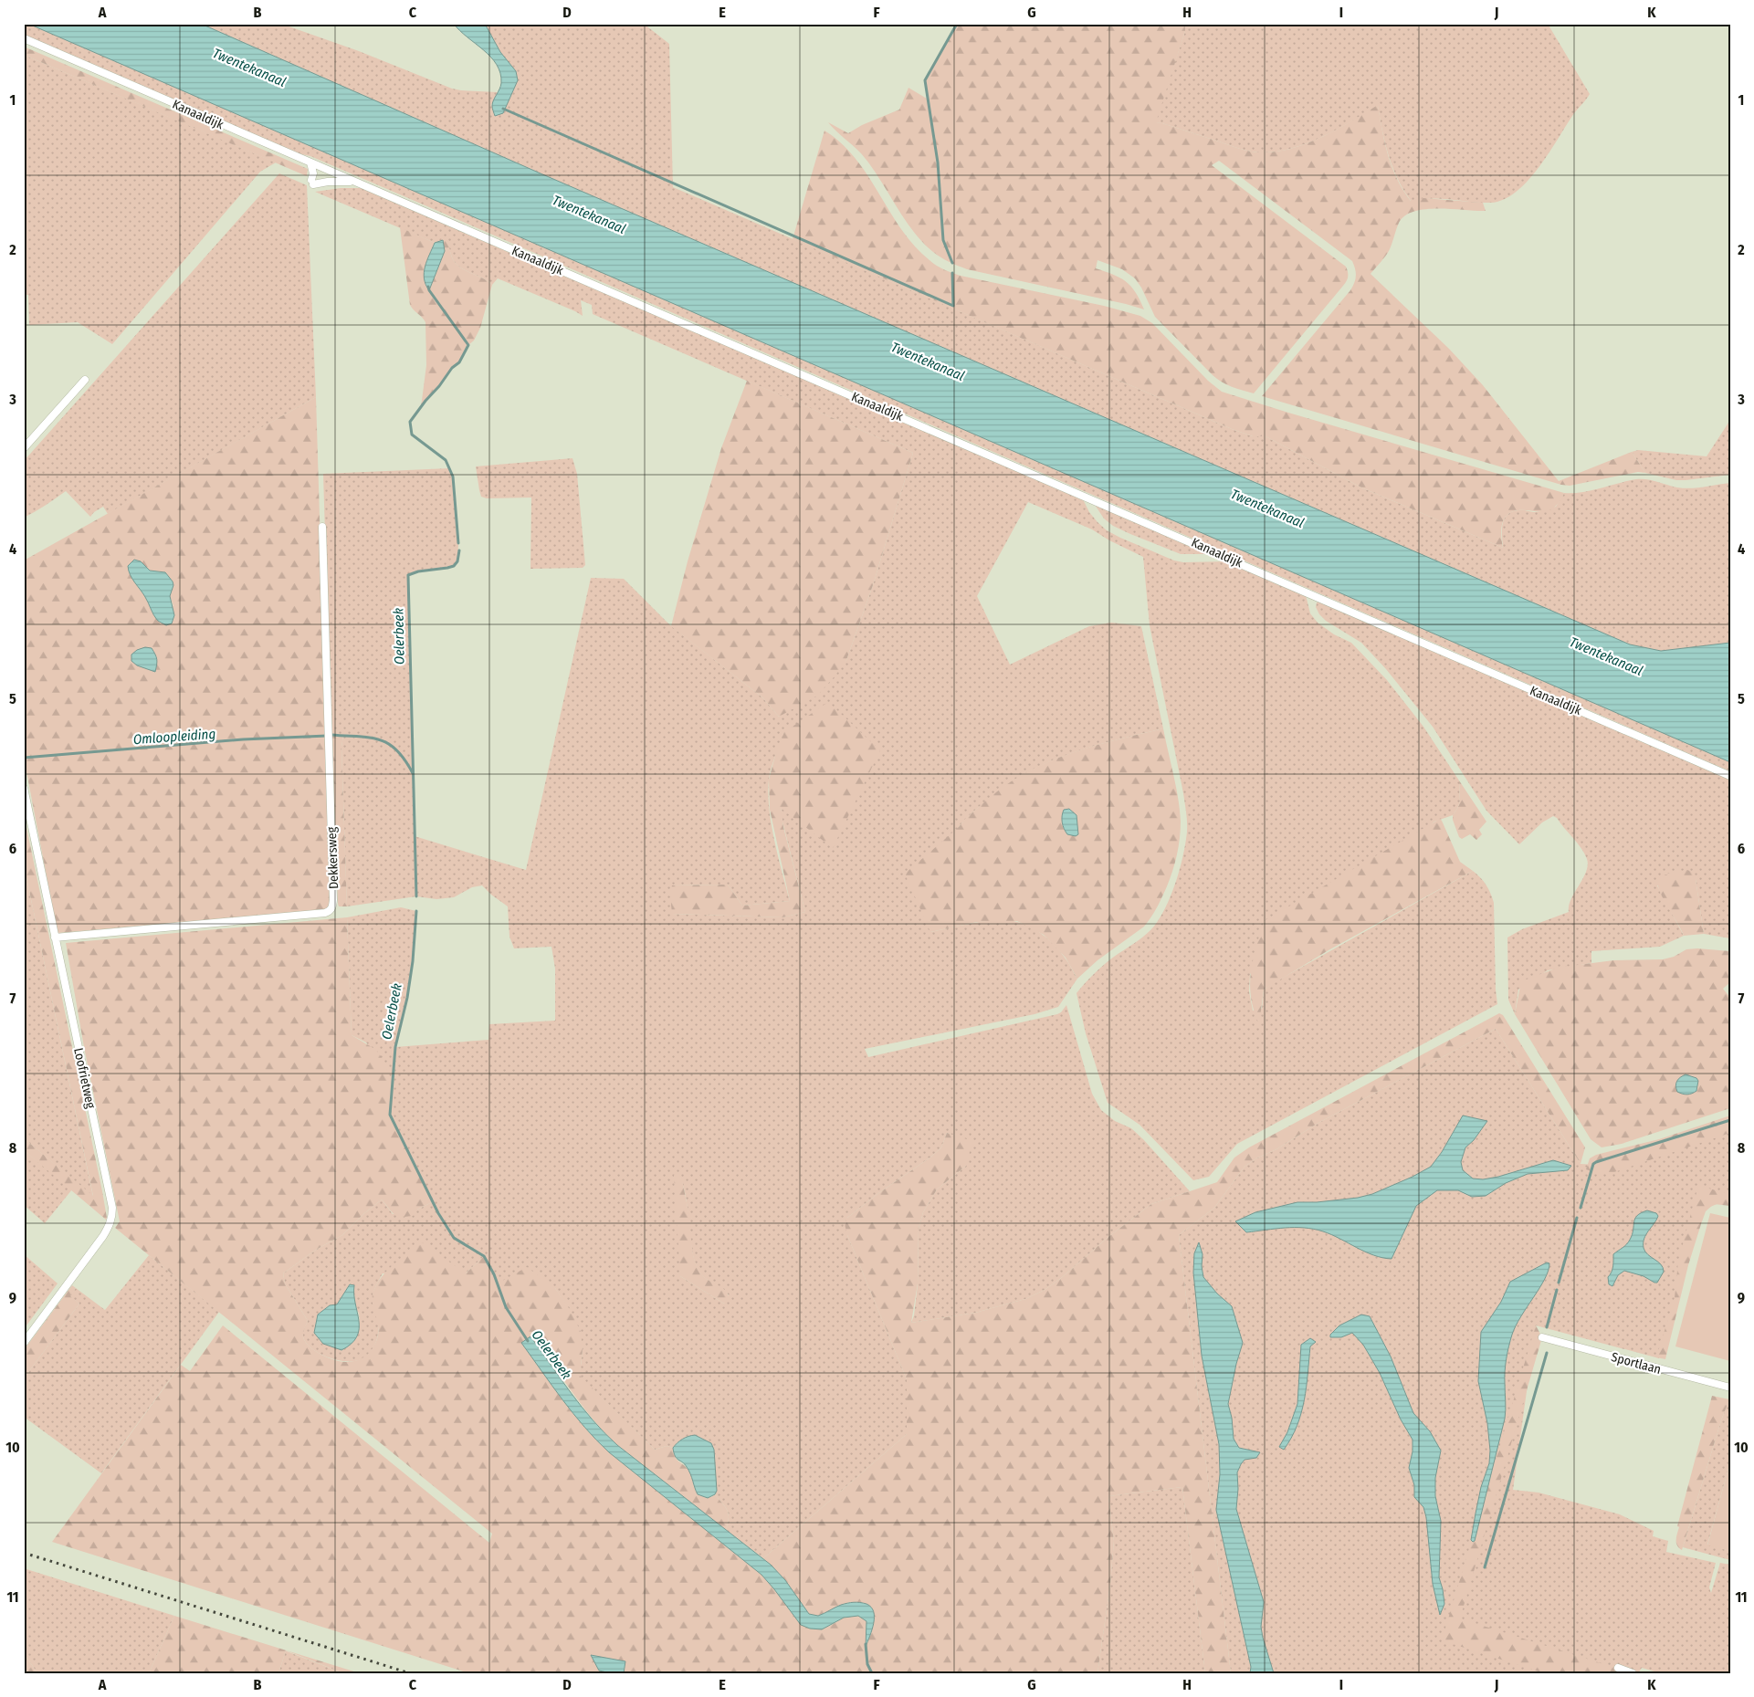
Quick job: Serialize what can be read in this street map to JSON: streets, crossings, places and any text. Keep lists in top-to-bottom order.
{
  "streets": {
    "street": [
      "Kanaaldijk",
      "Dekkersweg",
      "Loofrietweg",
      "Sportlaan"
    ]
  },
  "crossings": [
    ["Dekkersweg", "Loofrietweg"]
  ],
  "water": ["Twentekanaal", "Oelerbeek", "Omloopleiding"],
  "grid": {
    "columns": [
      "A",
      "B",
      "C",
      "D",
      "E",
      "F",
      "G",
      "H",
      "I",
      "J",
      "K"
    ],
    "rows": [
      "1",
      "2",
      "3",
      "4",
      "5",
      "6",
      "7",
      "8",
      "9",
      "10",
      "11"
    ]
  }
}
